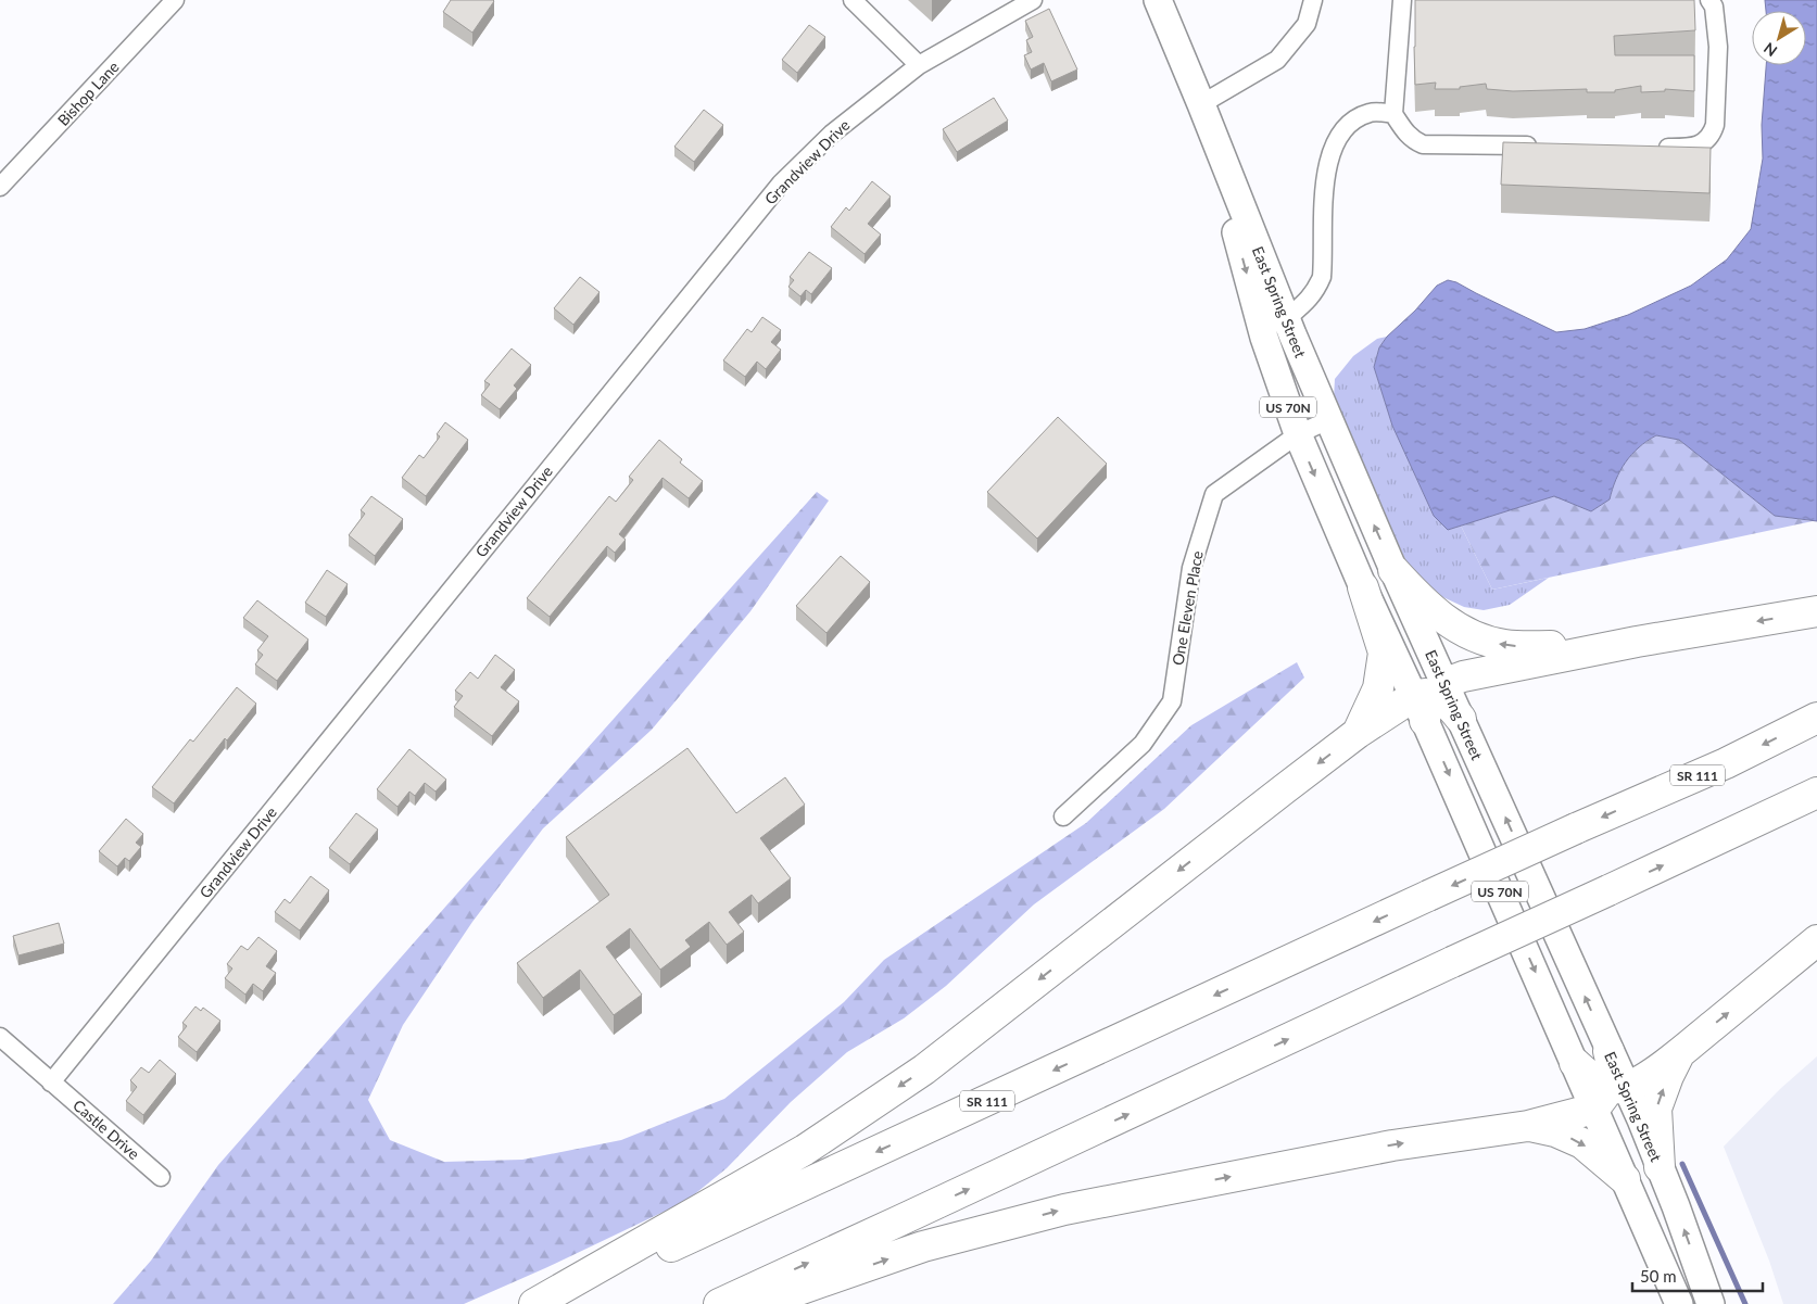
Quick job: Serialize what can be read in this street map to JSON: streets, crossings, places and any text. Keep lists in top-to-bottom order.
{
  "streets": {
    "highway": ["SR 111"],
    "main road": ["East Spring Street", "US 70N"],
    "street": [
      "Bishop Lane",
      "Grandview Drive",
      "One Eleven Place",
      "Castle Drive"
    ]
  },
  "crossings": [
    ["Grandview Drive", "Castle Drive"],
    ["East Spring Street", "One Eleven Place"]
  ],
  "scale_bar": "50 m",
  "north": "bottom left"
}
